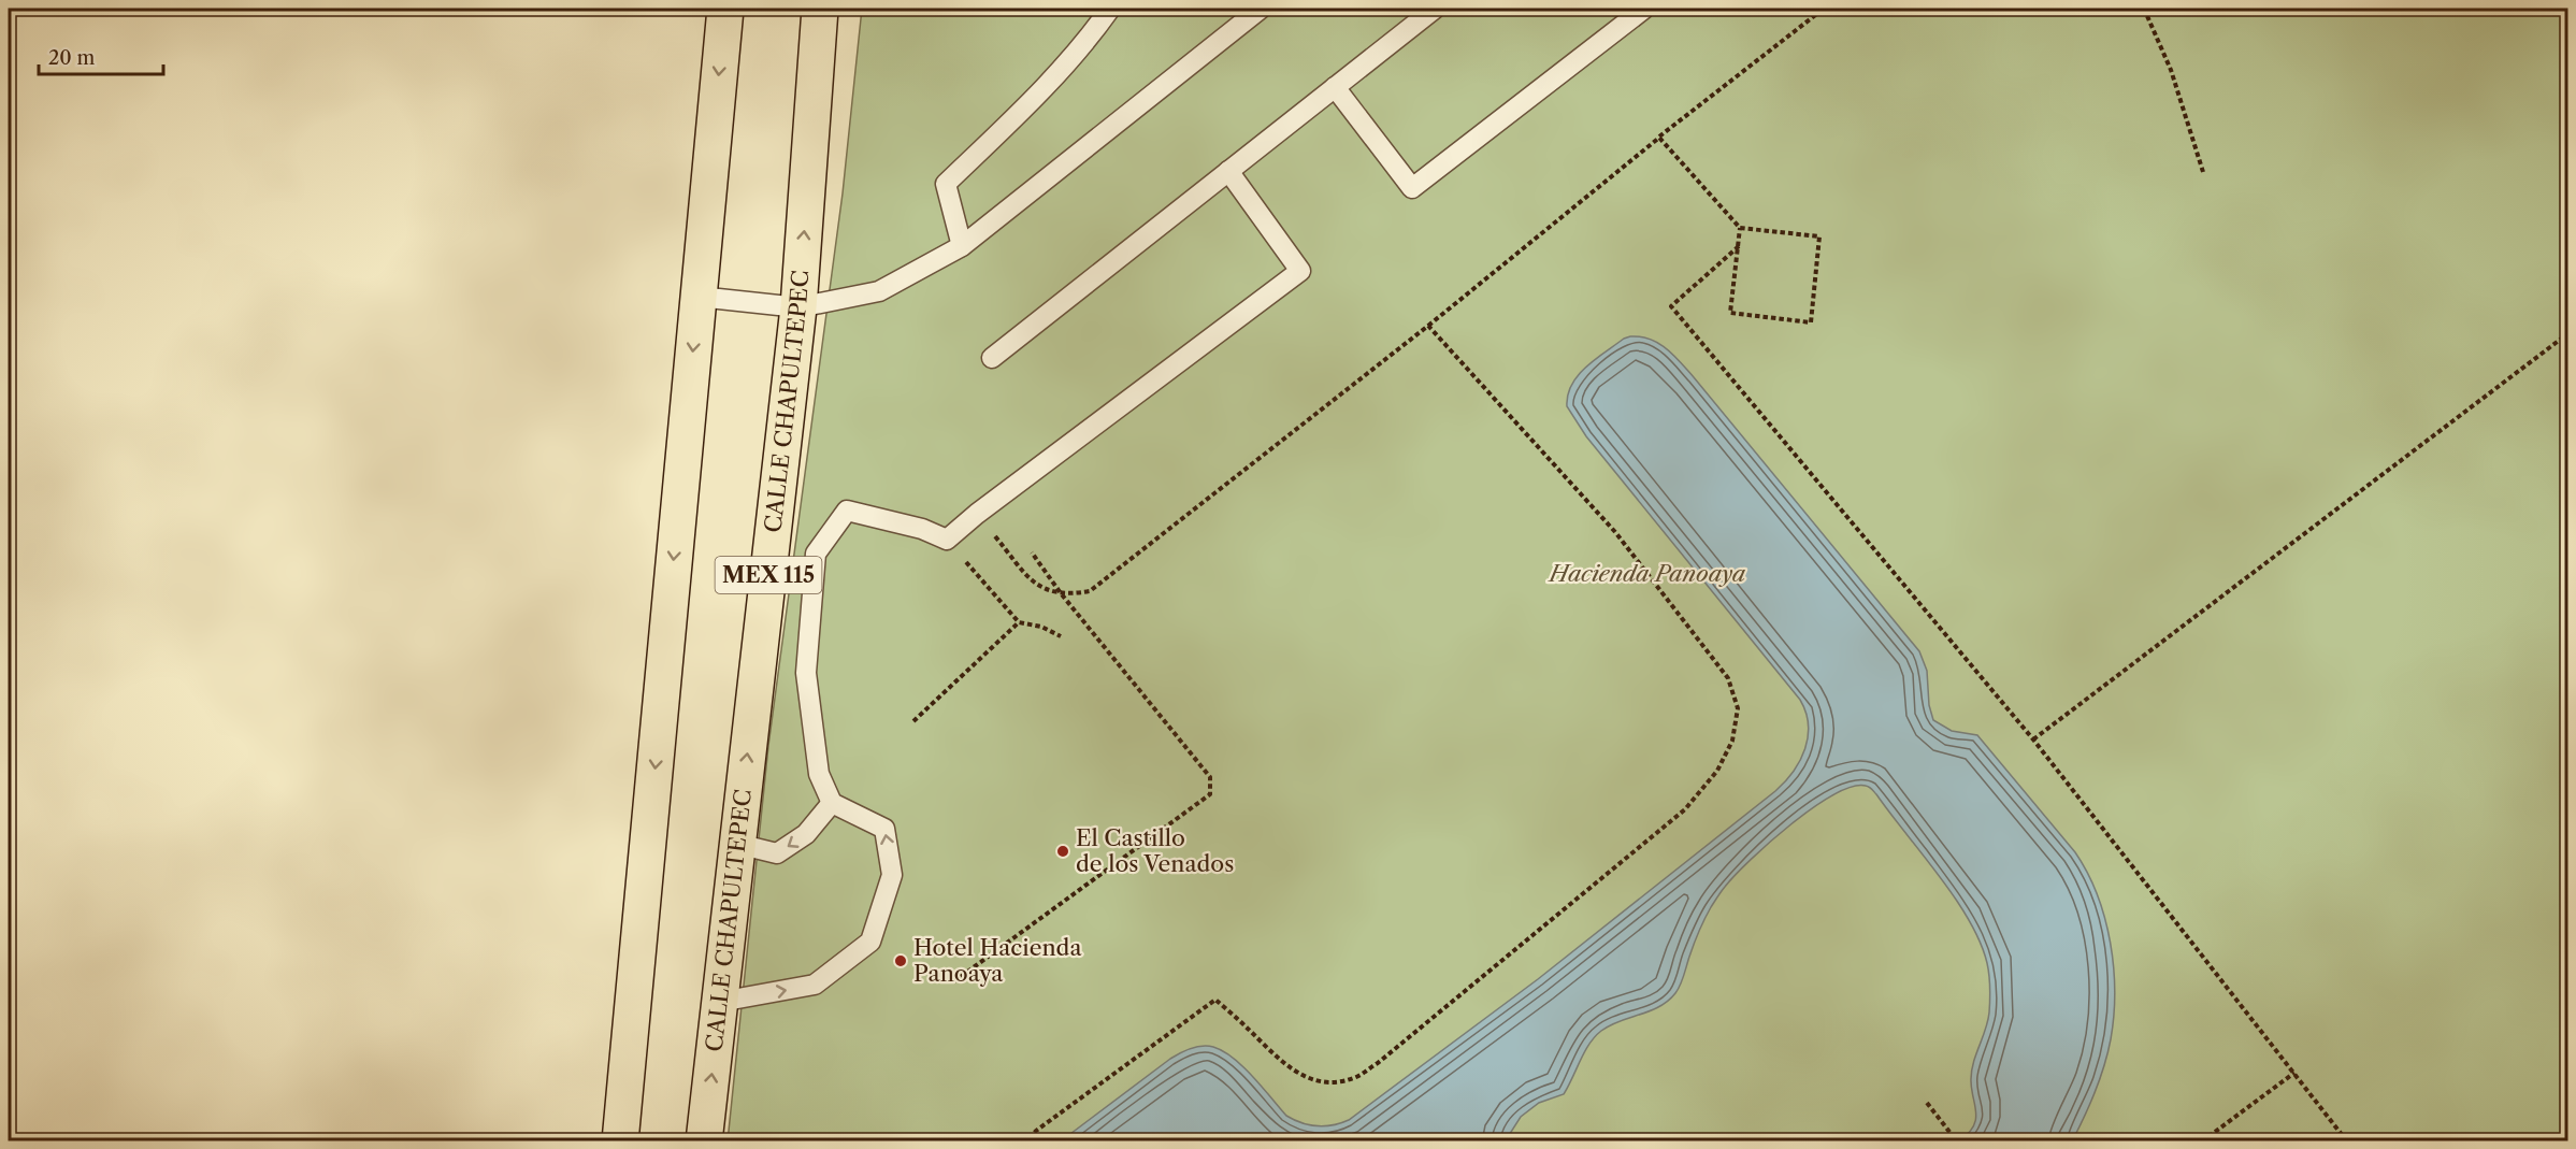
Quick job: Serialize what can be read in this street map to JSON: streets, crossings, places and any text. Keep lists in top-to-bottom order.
{
  "streets": {
    "main road": ["CALLE CHAPULTEPEC", "MEX 115"]
  },
  "parks": ["Hacienda Panoaya"],
  "places": ["El Castillo de los Venados", "Hotel Hacienda Panoaya"],
  "scale_bar": "20 m"
}
